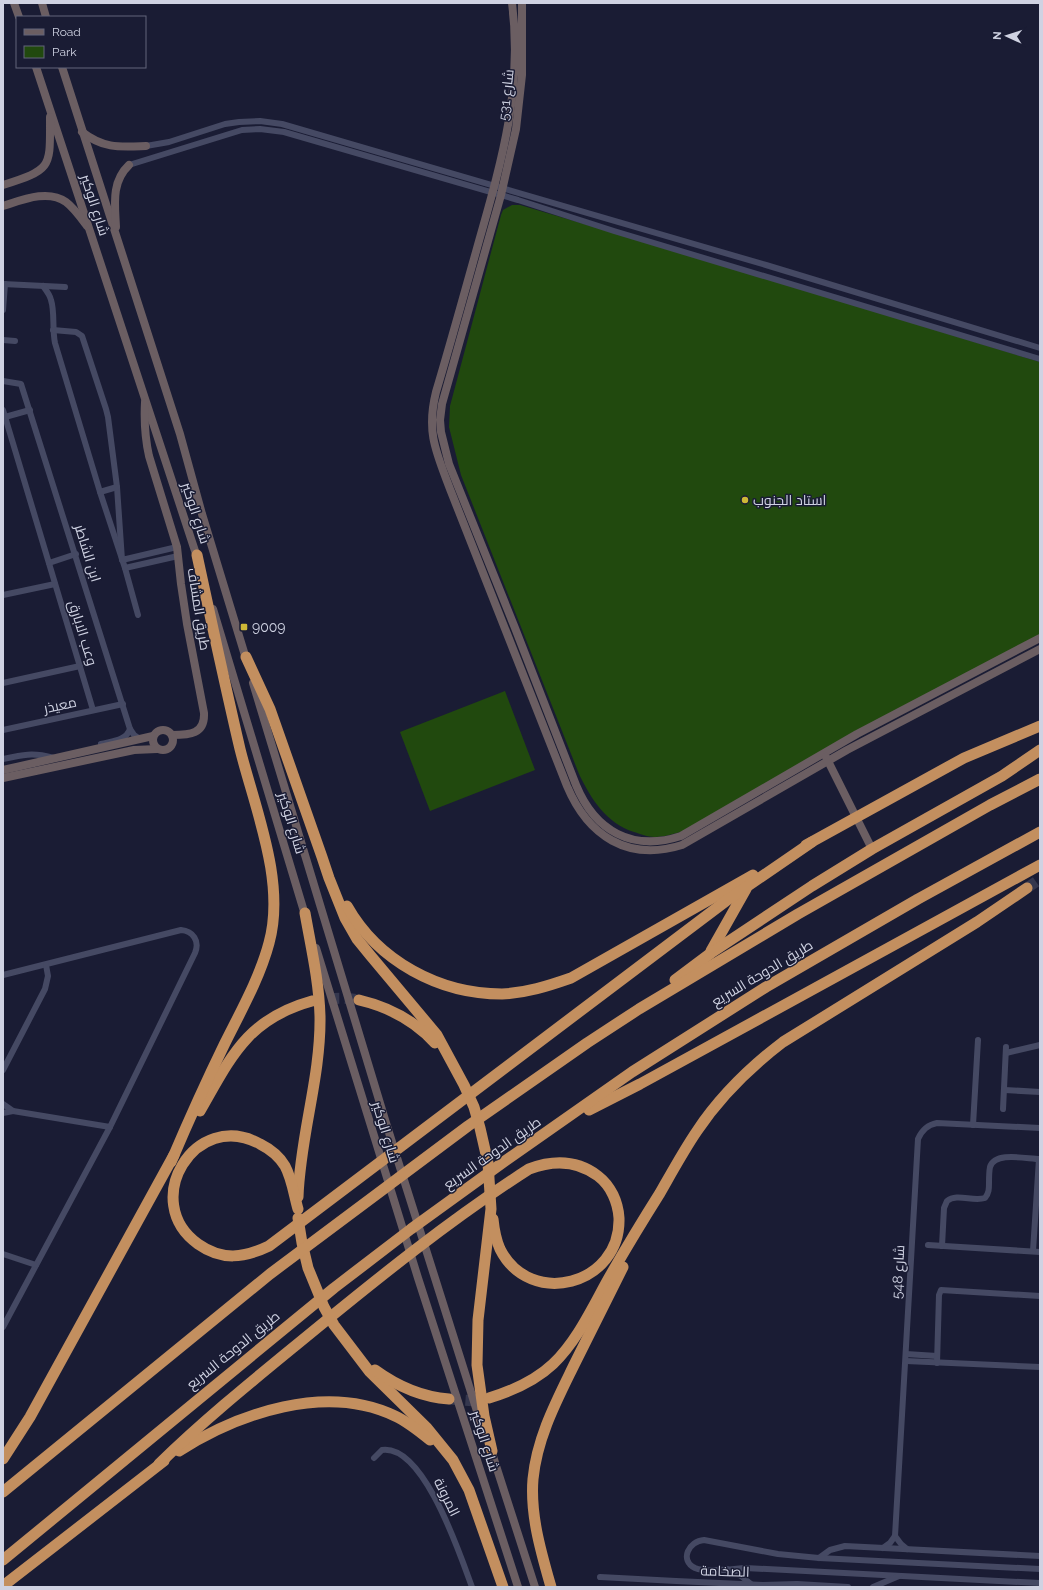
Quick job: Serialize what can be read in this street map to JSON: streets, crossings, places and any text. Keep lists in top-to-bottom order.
{
  "streets": {
    "highway": ["طريق الدوحة السريع"],
    "main road": ["شارع 531", "شارع الوكير", "طريق المشاف"],
    "street": [
      "ابن الشاطر",
      "وعب الابارق",
      "معيذر",
      "شارع 548",
      "المرونة",
      "الصخامة"
    ]
  },
  "crossings": [
    ["شارع الوكير", "طريق المشاف"],
    ["ابن الشاطر", "وعب الابارق"],
    ["ابن الشاطر", "معيذر"],
    ["وعب الابارق", "معيذر"]
  ],
  "places": {
    "other": ["استاد الجنوب"],
    "transit": ["9009"]
  },
  "legend": ["Road", "Park"],
  "north": "left"
}
